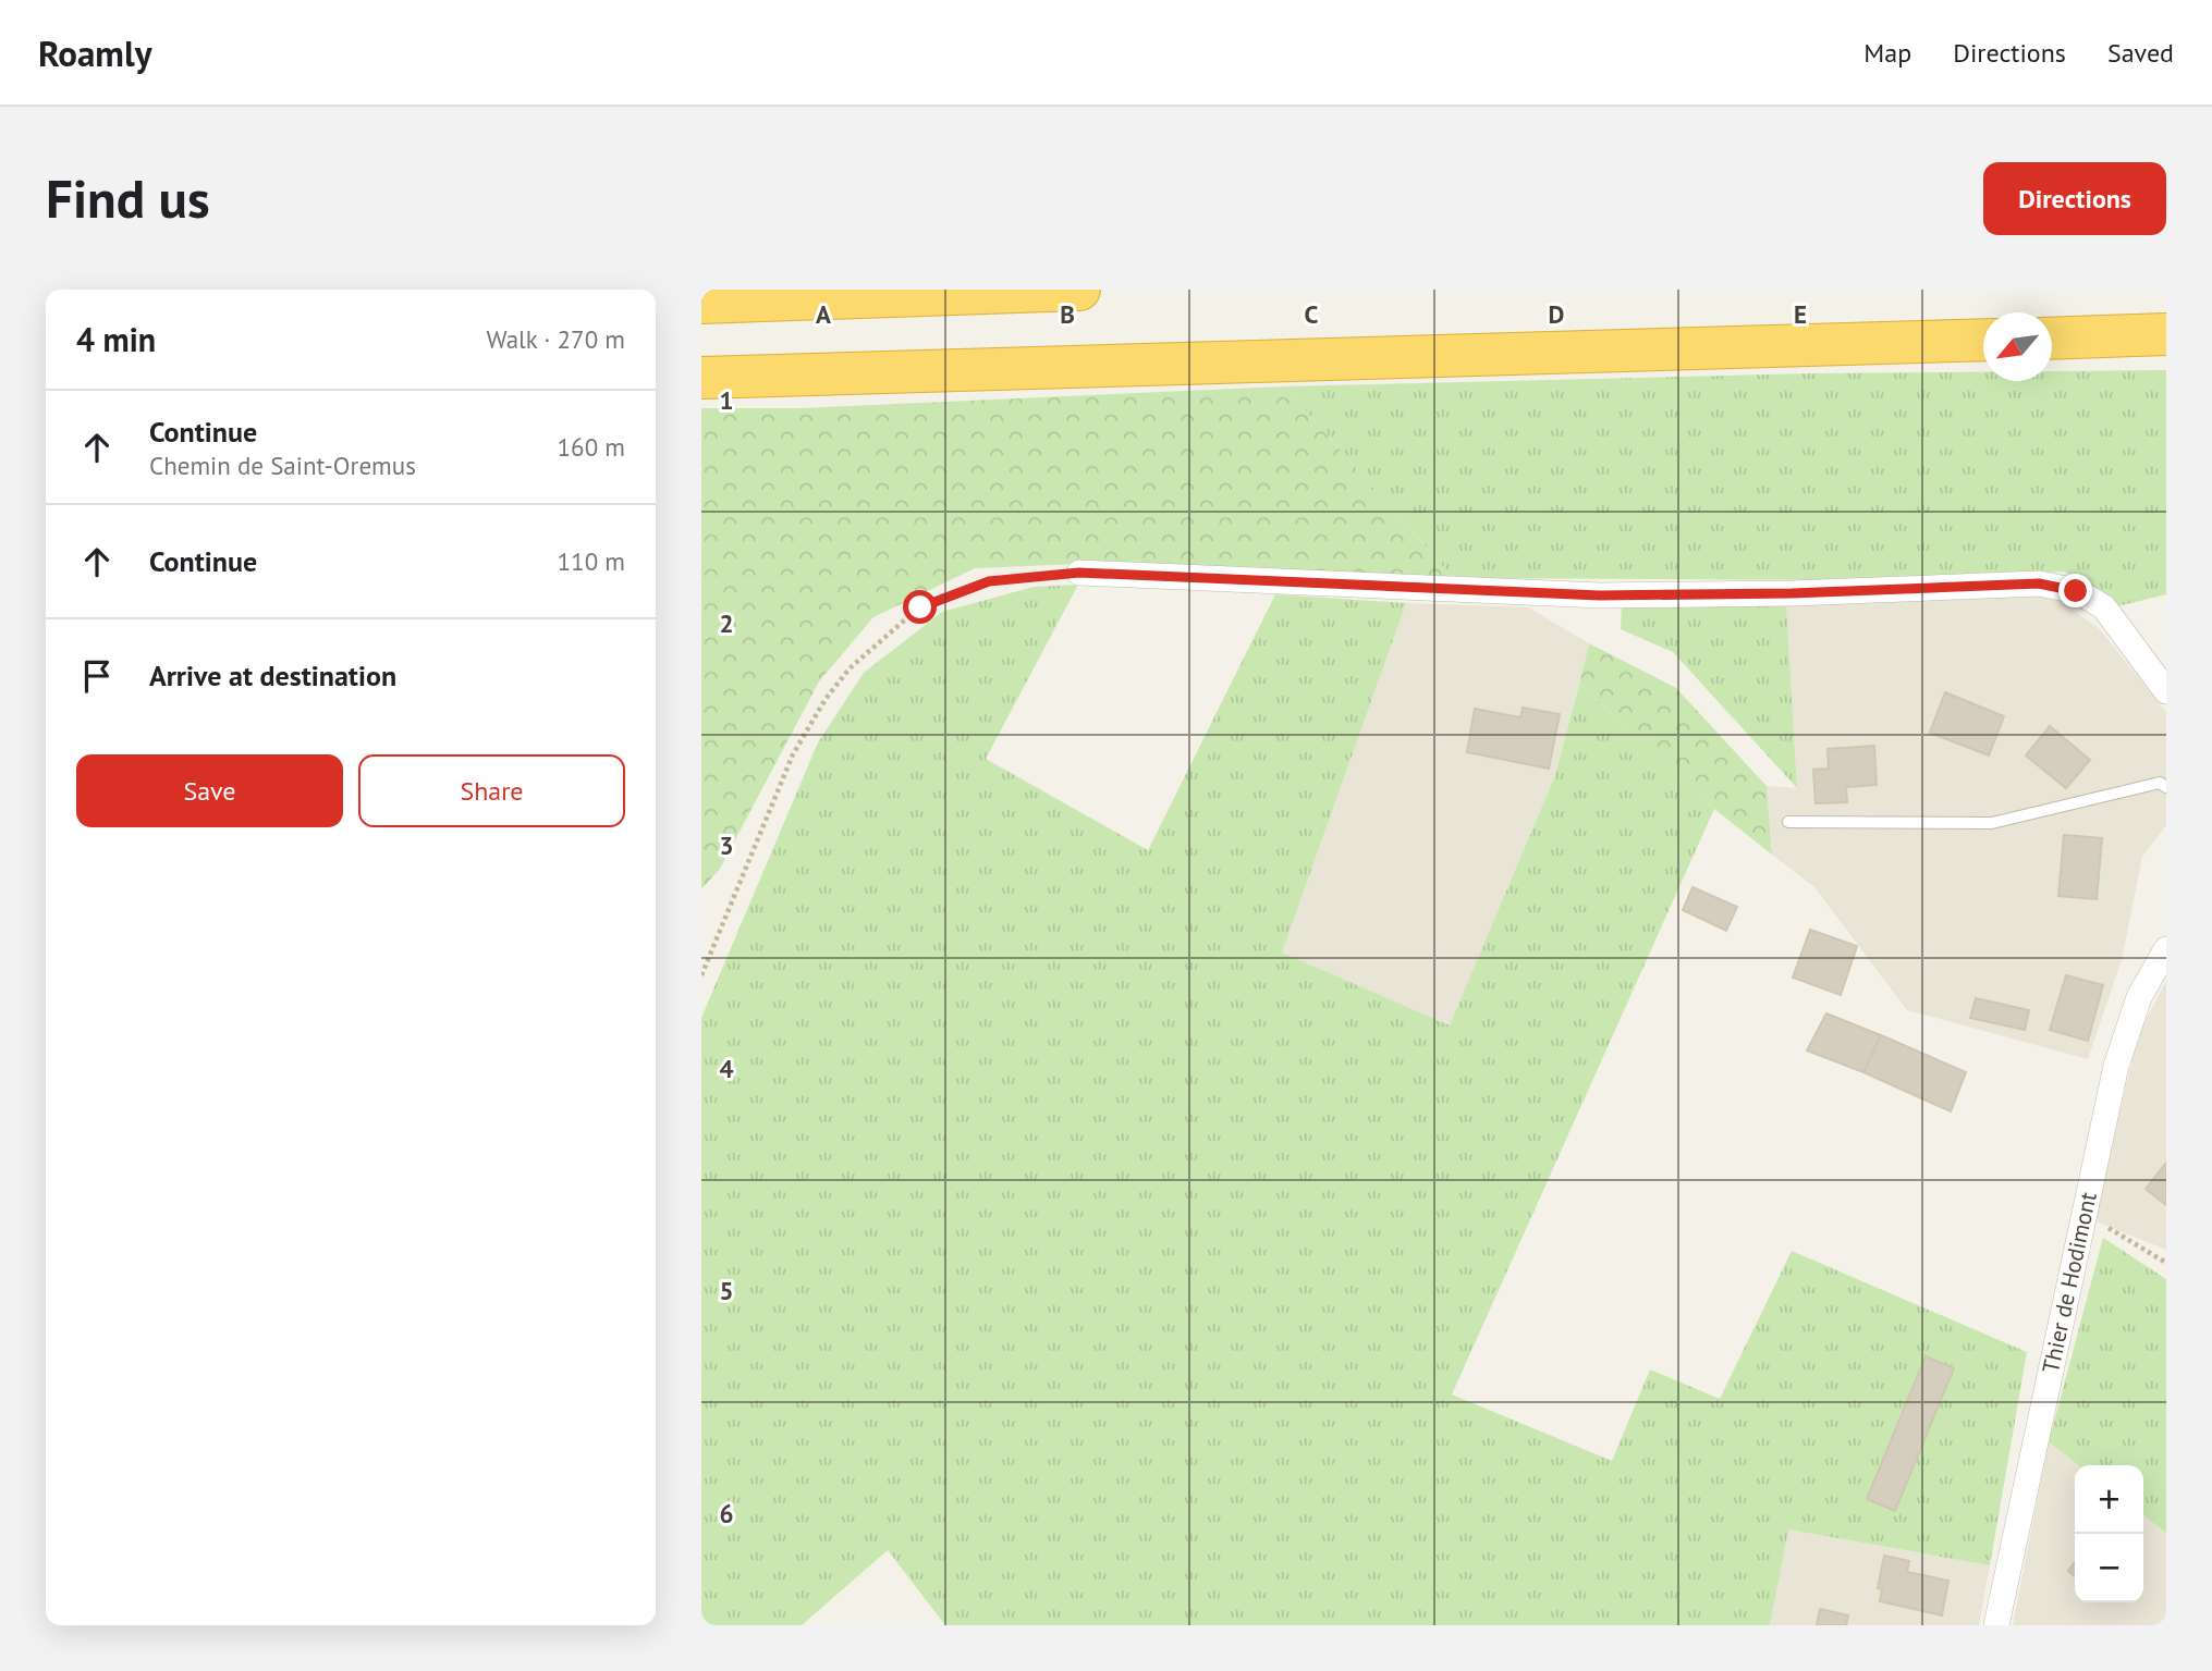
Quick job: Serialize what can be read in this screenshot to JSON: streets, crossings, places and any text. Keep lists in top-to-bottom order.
{
  "streets": {
    "street": ["Thier de Hodimont"]
  },
  "north": "bottom left",
  "page": {
    "header": "Roamly",
    "nav": ["Map", "Directions", "Saved"],
    "buttons": [
      "Directions",
      ["Save", "Share"]
    ],
    "title": "Find us",
    "heading": ["4 min", "Walk · 270 m"],
    "list": [
      ["Continue", "Chemin de Saint-Oremus", "160 m"],
      ["Continue", "110 m"],
      "Arrive at destination"
    ],
    "map_buttons": ["+", "−"]
  },
  "grid": {
    "columns": [
      "A",
      "B",
      "C",
      "D",
      "E"
    ],
    "rows": [
      "1",
      "2",
      "3",
      "4",
      "5",
      "6"
    ]
  }
}
